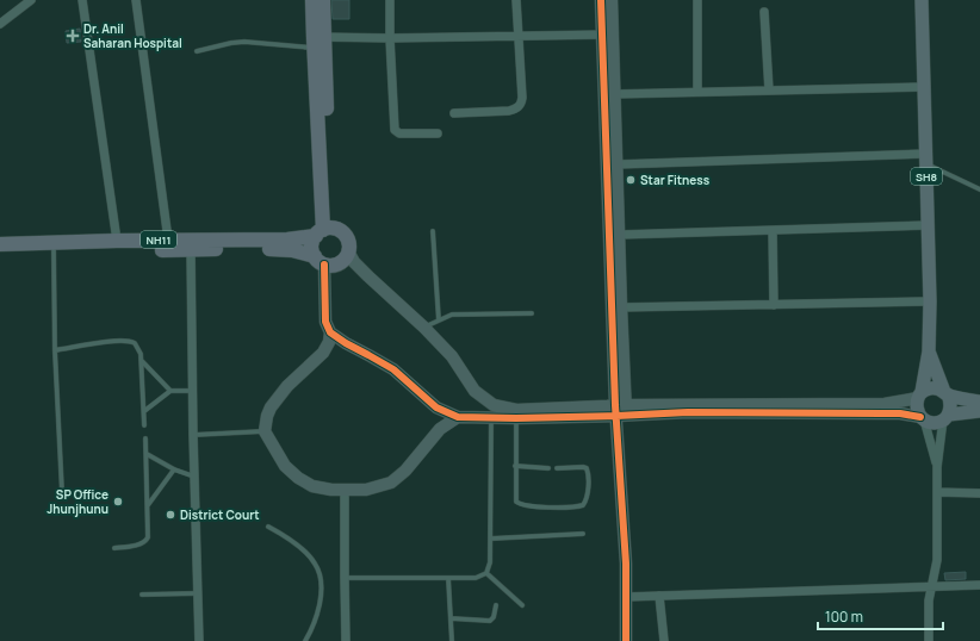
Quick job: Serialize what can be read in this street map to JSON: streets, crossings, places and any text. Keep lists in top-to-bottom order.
{
  "streets": {
    "highway": ["NH11"],
    "main road": ["SH8"]
  },
  "places": {
    "health": ["Dr. Anil Saharan Hospital"],
    "other": ["Star Fitness", "SP Office Jhunjhunu", "District Court"]
  },
  "scale_bar": "100 m"
}
